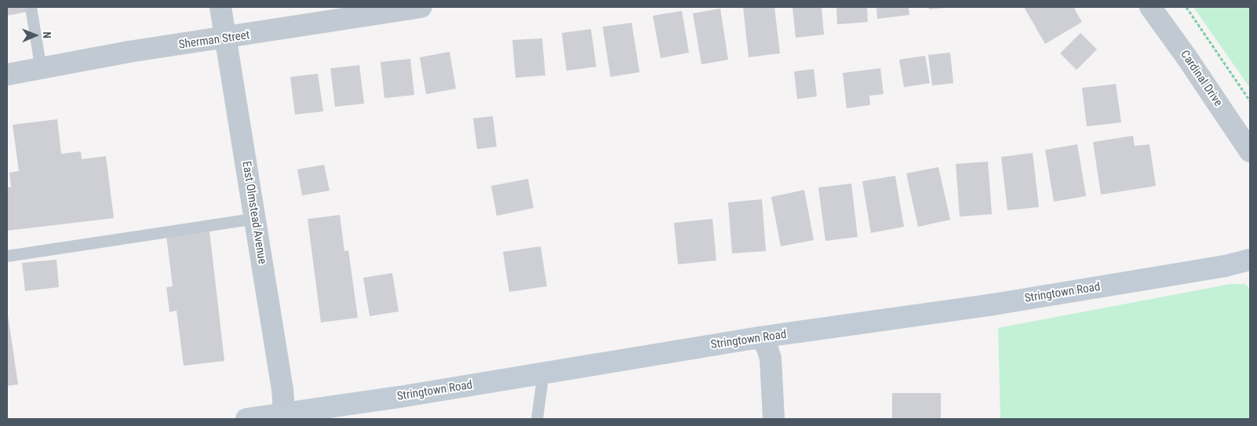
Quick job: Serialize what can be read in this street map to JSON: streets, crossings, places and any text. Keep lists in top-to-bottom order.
{
  "streets": {
    "main road": ["Stringtown Road"],
    "street": ["Sherman Street", "Cardinal Drive", "East Olmstead Avenue"]
  },
  "crossings": [
    ["Sherman Street", "East Olmstead Avenue"],
    ["East Olmstead Avenue", "Stringtown Road"]
  ],
  "north": "right"
}
